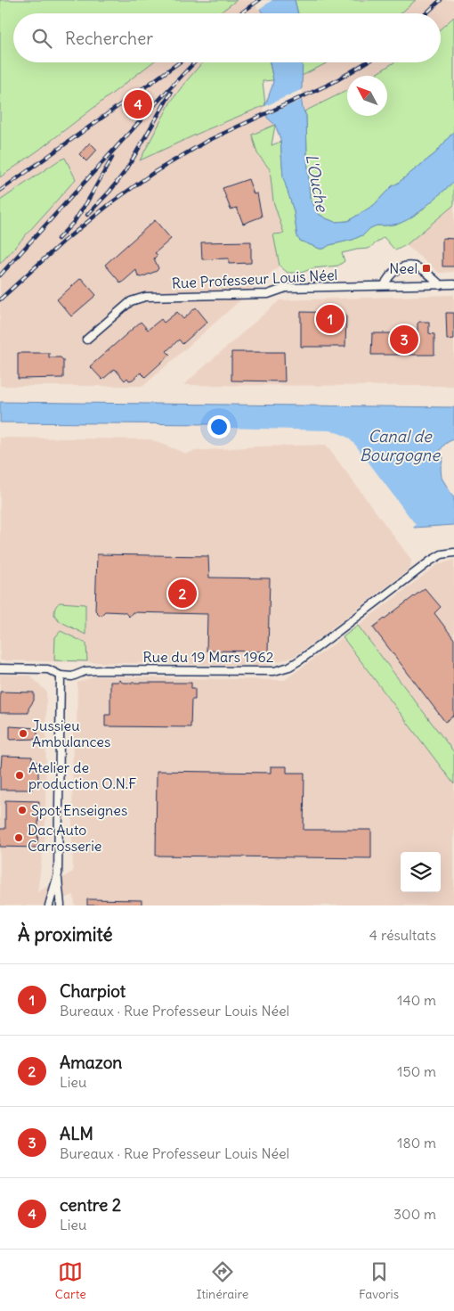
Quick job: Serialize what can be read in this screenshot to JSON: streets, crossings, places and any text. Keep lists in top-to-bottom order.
{
  "streets": {
    "street": ["Rue Professeur Louis Néel", "Rue du 19 Mars 1962"]
  },
  "water": ["L'Ouche", "Canal de Bourgogne"],
  "places": {
    "transit": ["Neel"],
    "other": [
      "Jussieu Ambulances",
      "Atelier de production O.N.F",
      "Spot Enseignes",
      "Dac Auto Carrosserie"
    ]
  },
  "north": "top left",
  "page": {
    "search": "Rechercher",
    "pins": [
      "4",
      "1",
      "3",
      "2"
    ],
    "heading": ["À proximité", "4 résultats"],
    "list": [
      {
        "mark": "1",
        "name": "Charpiot",
        "note": "Bureaux · Rue Professeur Louis Néel",
        "value": "140 m"
      },
      {
        "mark": "2",
        "name": "Amazon",
        "note": "Lieu",
        "value": "150 m"
      },
      {
        "mark": "3",
        "name": "ALM",
        "note": "Bureaux · Rue Professeur Louis Néel",
        "value": "180 m"
      },
      {
        "mark": "4",
        "name": "centre 2",
        "note": "Lieu",
        "value": "300 m"
      }
    ],
    "nav": ["Carte", "Itinéraire", "Favoris"]
  }
}
